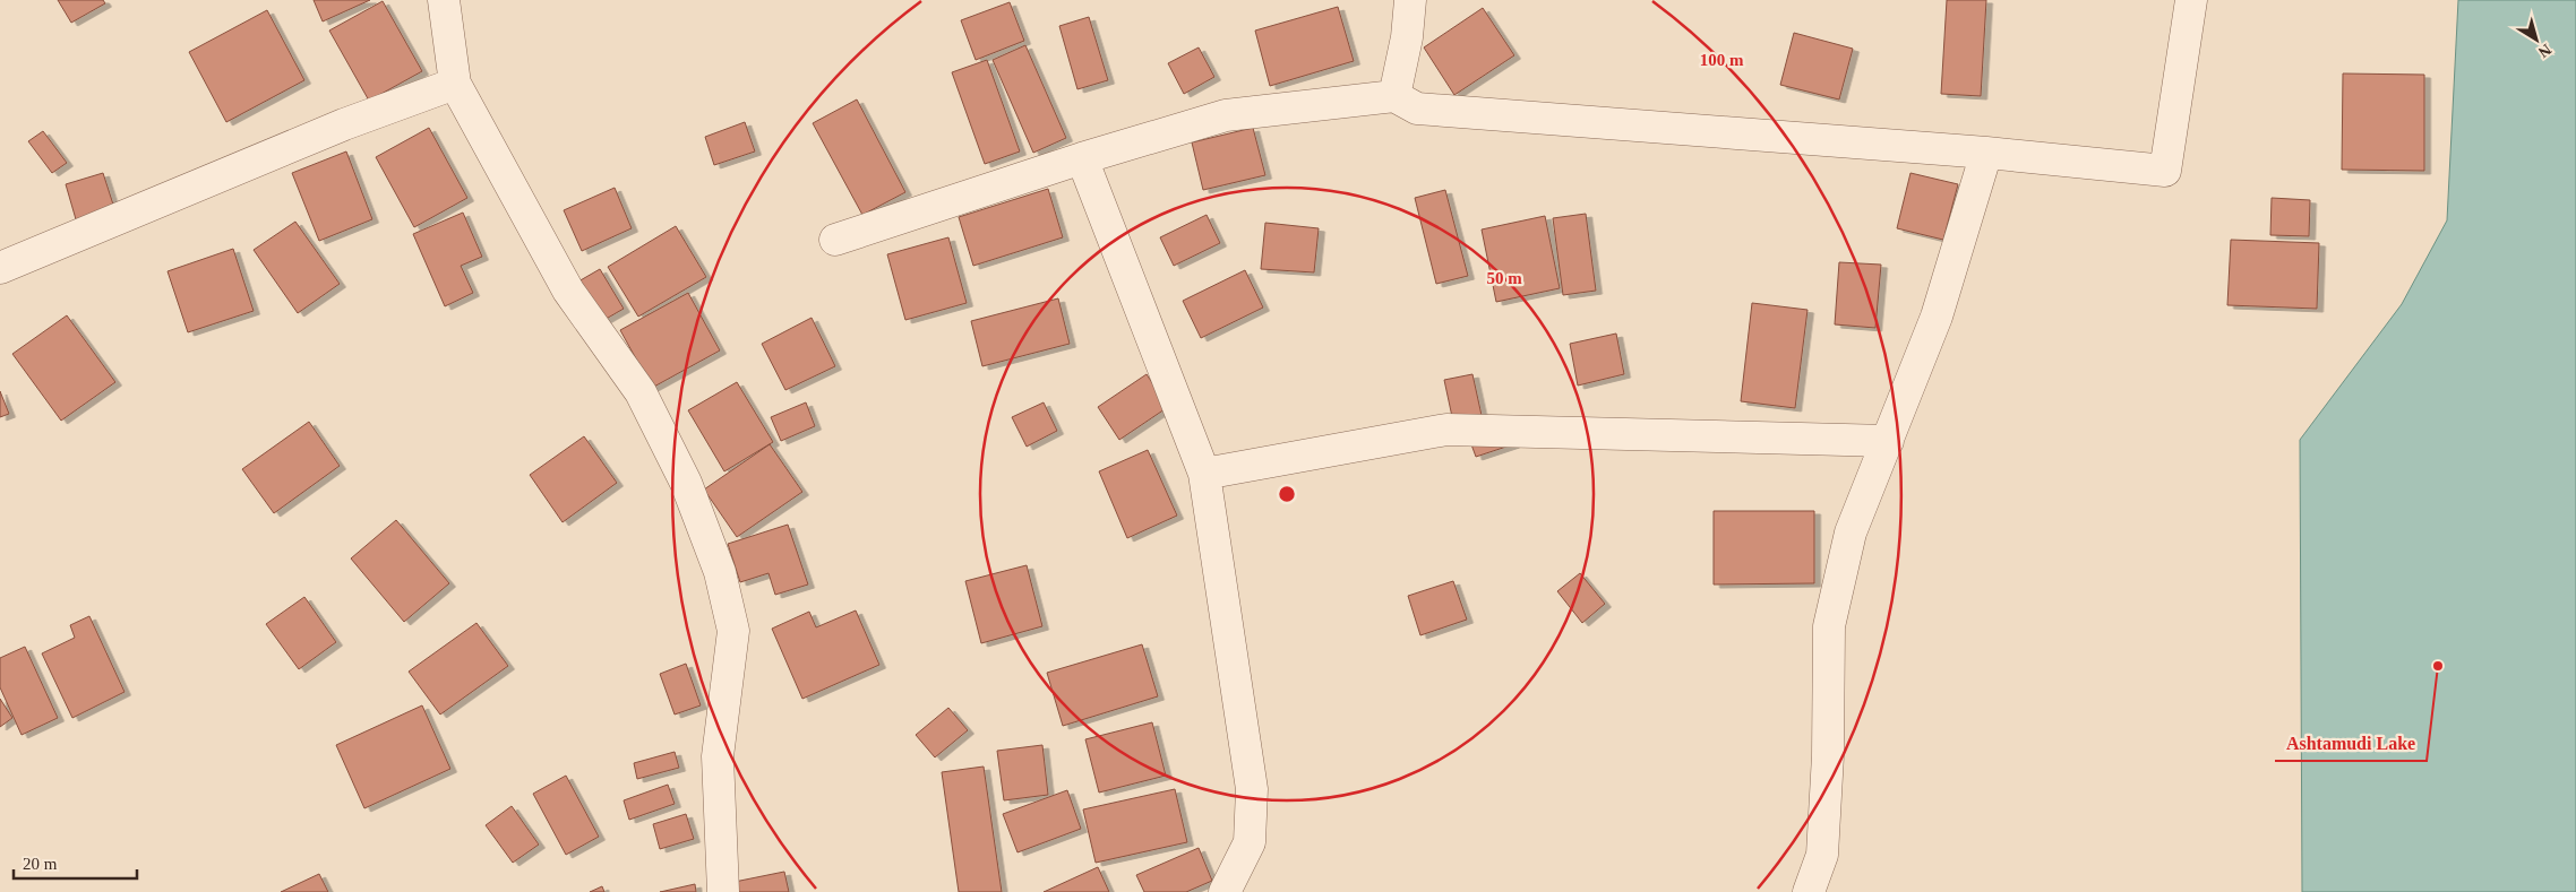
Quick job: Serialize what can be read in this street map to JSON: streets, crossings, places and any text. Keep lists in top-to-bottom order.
{
  "places": ["Ashtamudi Lake"],
  "scale_bar": "20 m",
  "north": "bottom right",
  "rings": ["100 m", "50 m"]
}
